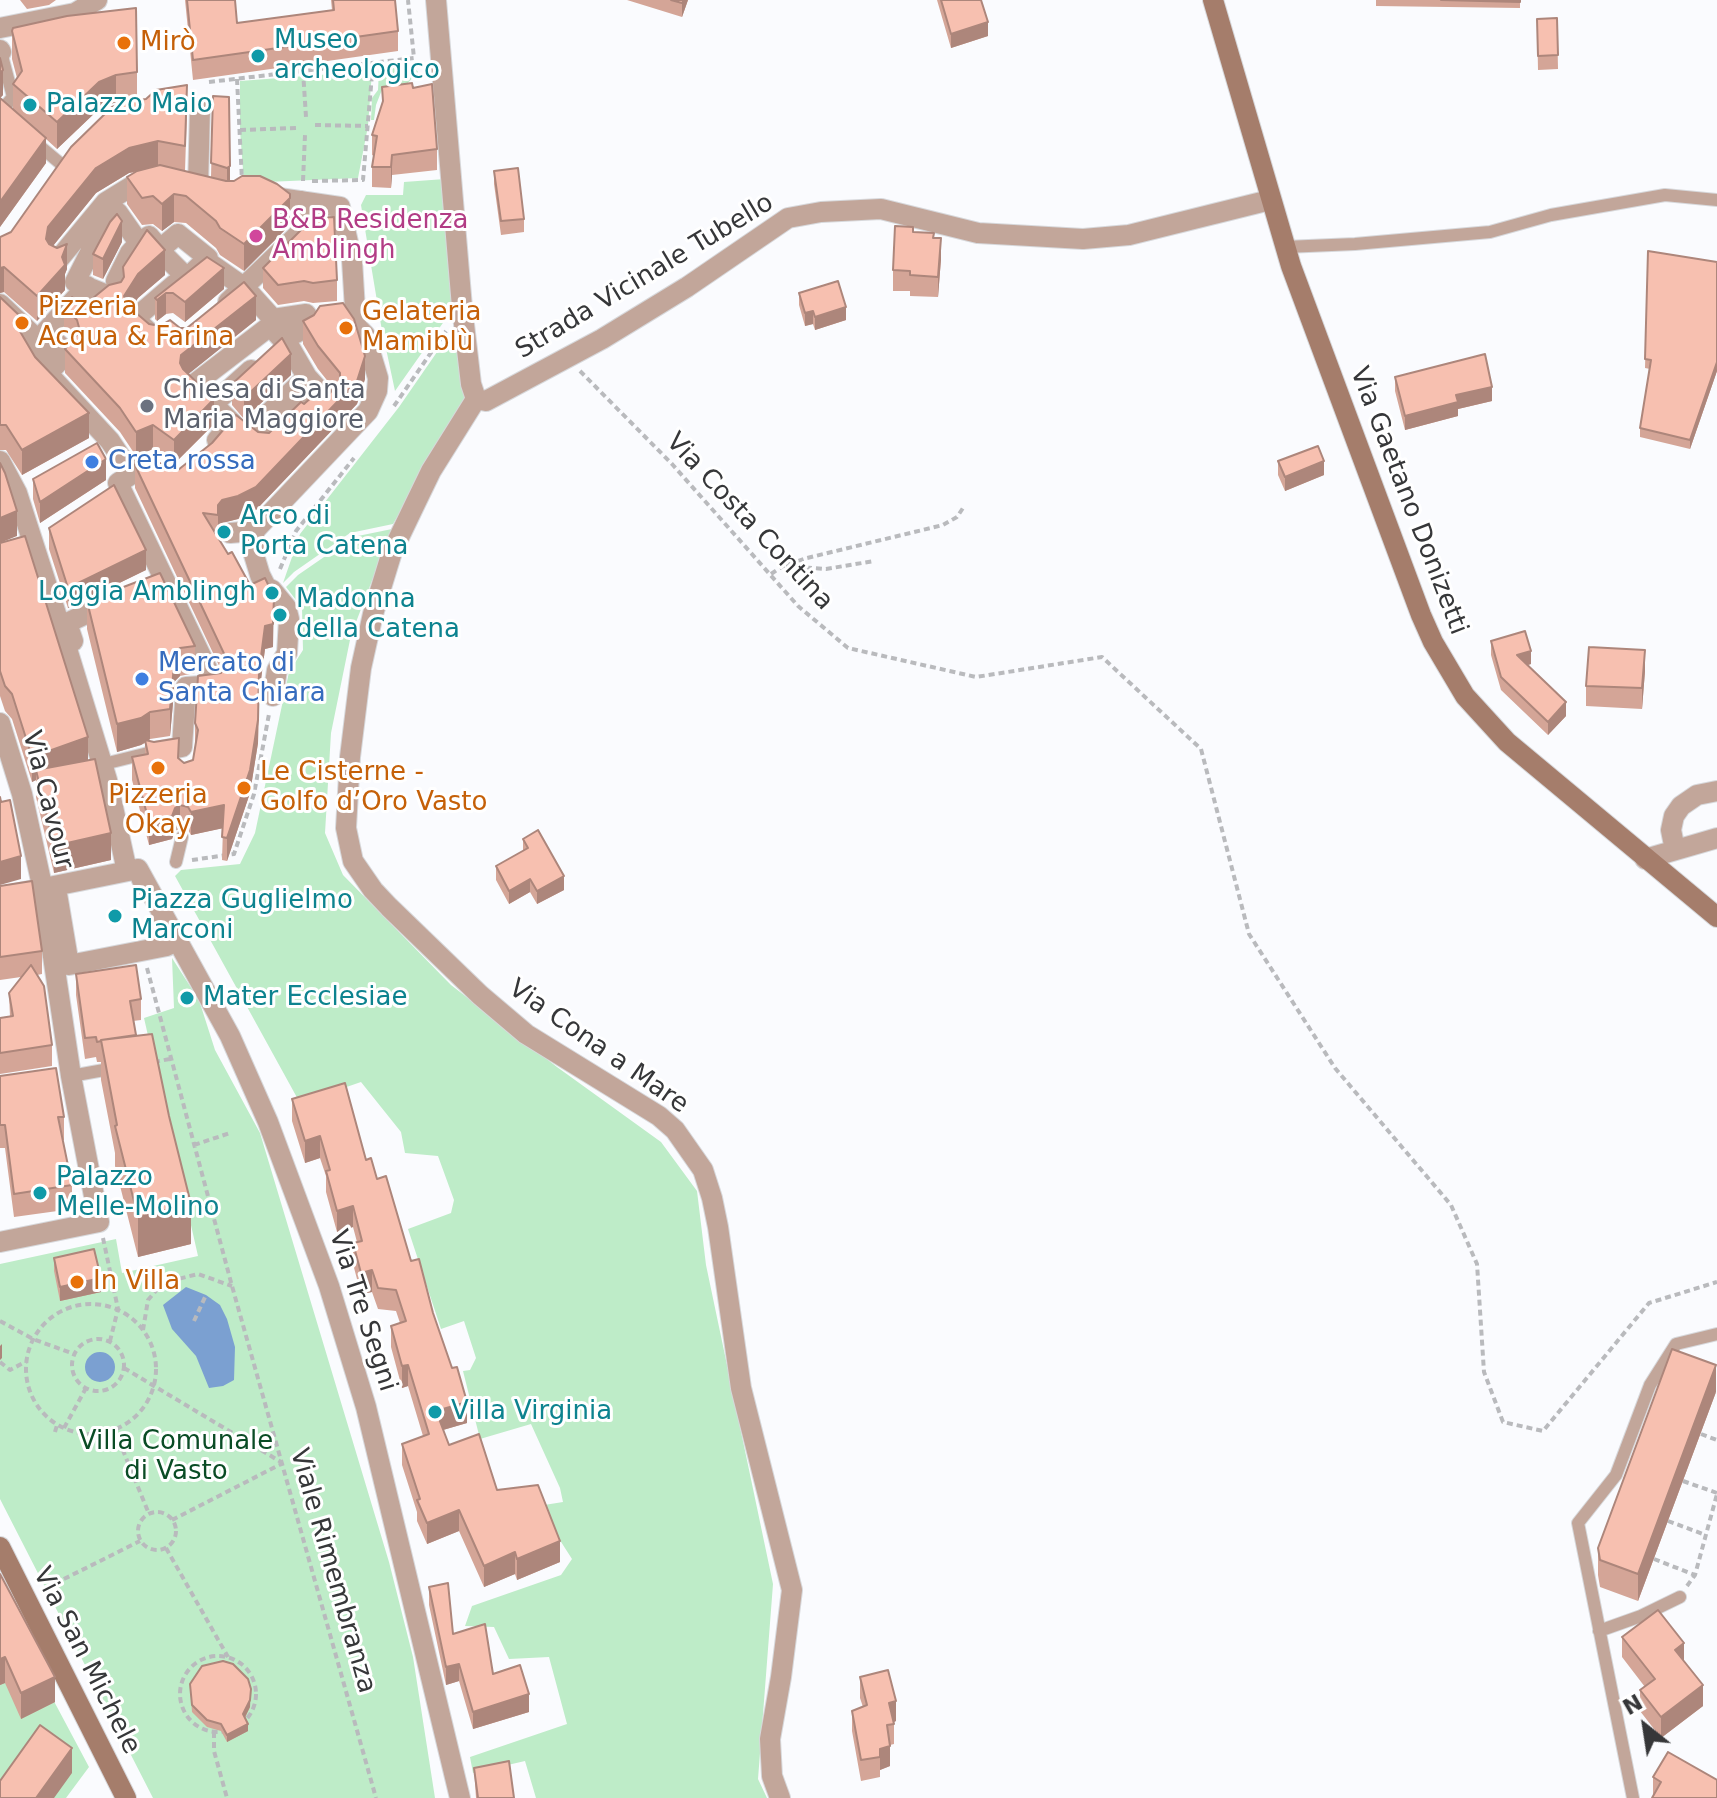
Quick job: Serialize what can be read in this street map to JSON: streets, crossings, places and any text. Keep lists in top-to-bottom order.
{
  "streets": {
    "street": [
      "Strada Vicinale Tubello",
      "Via Gaetano Donizetti",
      "Via Cavour",
      "Via Cona a Mare",
      "Via Tre Segni",
      "Via San Michele"
    ],
    "path": ["Via Costa Contina", "Viale Rimembranza"]
  },
  "crossings": [
    ["Strada Vicinale Tubello", "Via Gaetano Donizetti"],
    ["Strada Vicinale Tubello", "Via Costa Contina"],
    ["Strada Vicinale Tubello", "Via Cona a Mare"]
  ],
  "parks": ["Villa Comunale di Vasto"],
  "places": [
    "Mirò",
    "Museo archeologico",
    "Palazzo Maio",
    "B&B Residenza Amblingh",
    "Pizzeria Acqua & Farina",
    "Gelateria Mamiblù",
    "Chiesa di Santa Maria Maggiore",
    "Creta rossa",
    "Arco di Porta Catena",
    "Loggia Amblingh",
    "Madonna della Catena",
    "Mercato di Santa Chiara",
    "Pizzeria Okay",
    "Le Cisterne - Golfo d’Oro Vasto",
    "Piazza Guglielmo Marconi",
    "Mater Ecclesiae",
    "Palazzo Melle-Molino",
    "In Villa",
    "Villa Virginia"
  ],
  "north": "top left"
}
